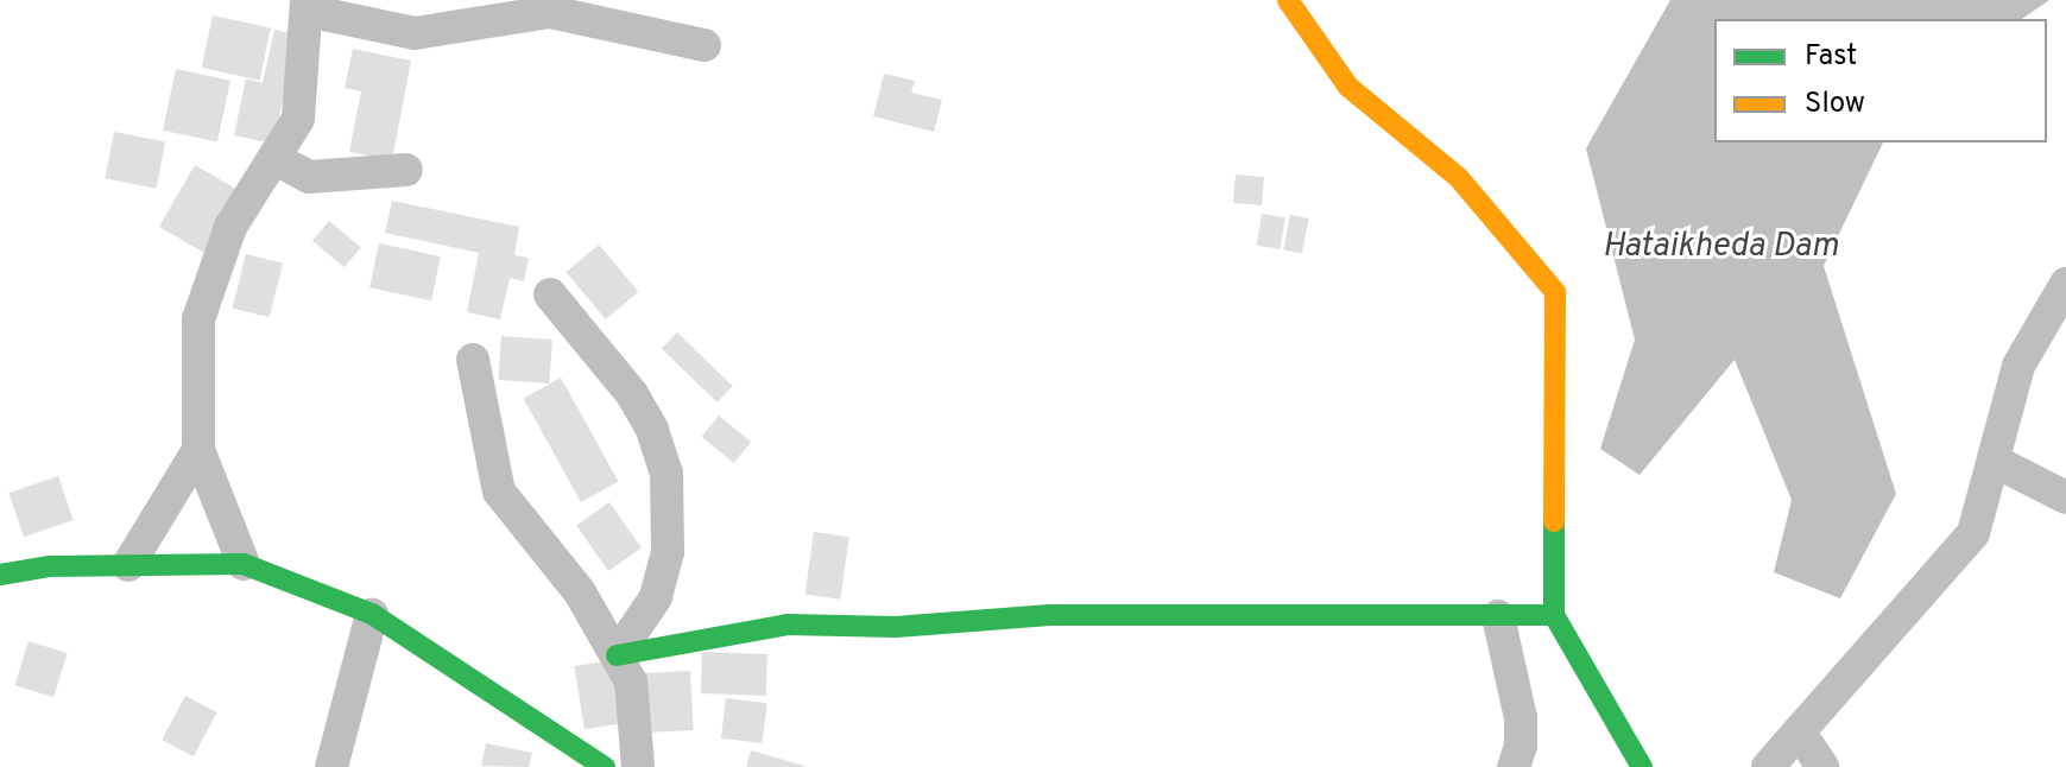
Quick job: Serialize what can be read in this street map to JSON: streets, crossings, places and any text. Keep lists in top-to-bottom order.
{
  "water": ["Hataikheda Dam"],
  "legend": ["Fast", "Slow"]
}
